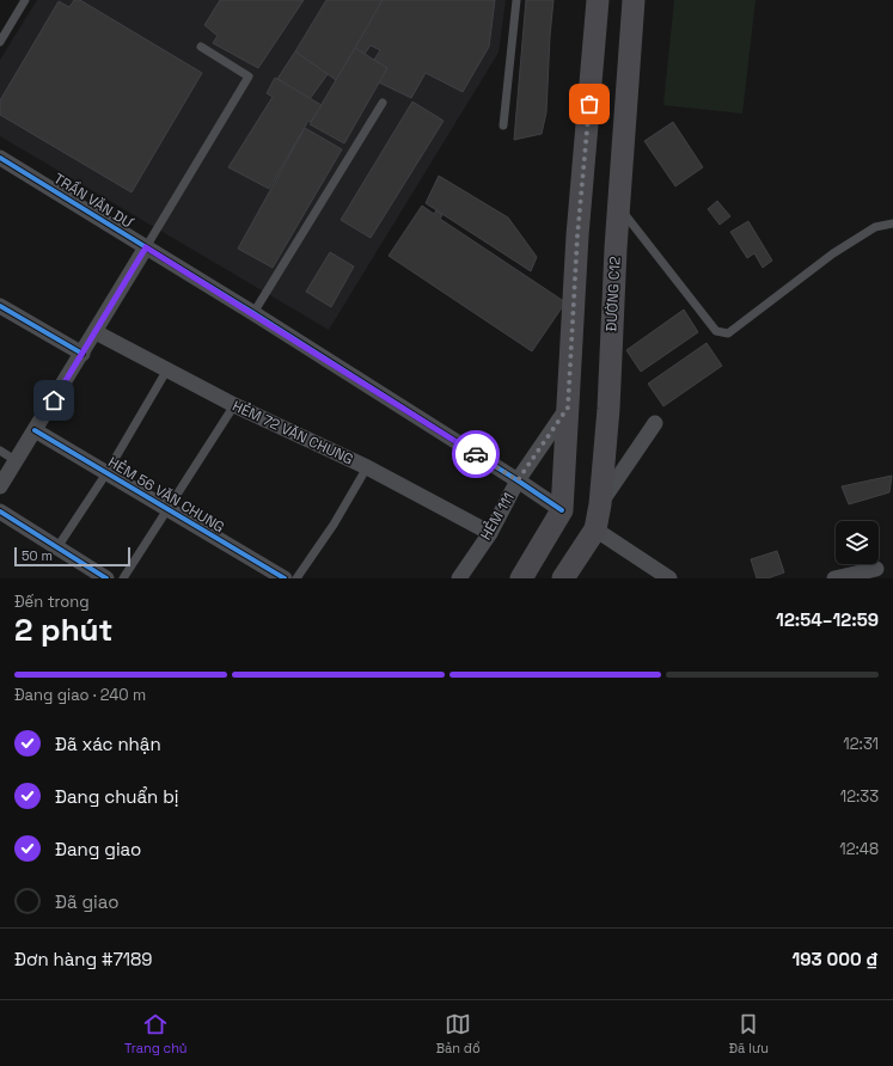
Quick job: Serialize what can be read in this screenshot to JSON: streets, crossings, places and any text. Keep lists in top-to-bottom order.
{
  "streets": {
    "main road": ["ĐƯỜNG C12"],
    "street": [
      "TRẦN VĂN DƯ",
      "HẺM 72 VĂN CHUNG",
      "HẺM 56 VĂN CHUNG",
      "HẺM 111"
    ]
  },
  "crossings": [
    ["TRẦN VĂN DƯ", "HẺM 111"],
    ["HẺM 72 VĂN CHUNG", "HẺM 111"]
  ],
  "scale_bar": "50 m",
  "page": {
    "scale": "50 m",
    "heading": ["2 phút", "Đến trong", "12:54–12:59"],
    "panel": ["Đơn hàng #7189", "193 000 ₫"],
    "bar": "Đang giao · 240 m",
    "list": [
      ["Đã xác nhận", "12:31"],
      ["Đang chuẩn bị", "12:33"],
      ["Đang giao", "12:48"],
      "Đã giao"
    ],
    "tabs": ["Trang chủ", "Bản đồ", "Đã lưu"]
  }
}
